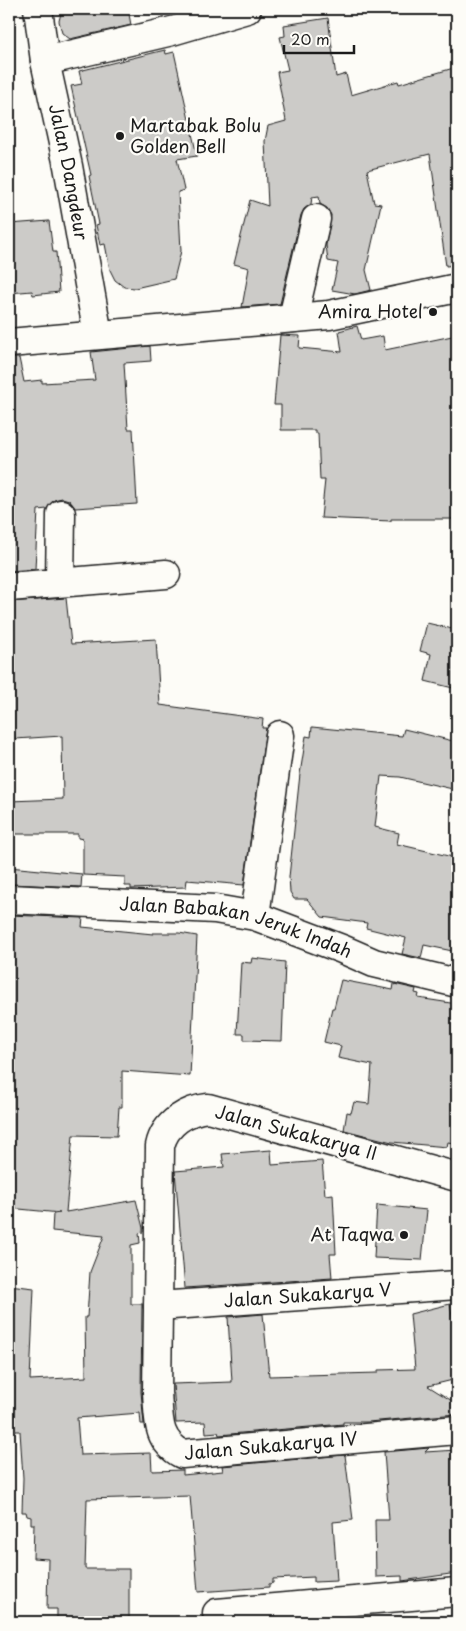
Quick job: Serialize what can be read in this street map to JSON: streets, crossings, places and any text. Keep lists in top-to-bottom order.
{
  "streets": {
    "street": [
      "Jalan Dangdeur",
      "Jalan Babakan Jeruk Indah",
      "Jalan Sukakarya II",
      "Jalan Sukakarya V",
      "Jalan Sukakarya IV"
    ]
  },
  "crossings": [
    ["Jalan Sukakarya II", "Jalan Sukakarya V"],
    ["Jalan Sukakarya II", "Jalan Sukakarya IV"],
    ["Jalan Sukakarya V", "Jalan Sukakarya IV"]
  ],
  "places": ["Martabak Bolu Golden Bell", "Amira Hotel", "At Taqwa"],
  "scale_bar": "20 m"
}
